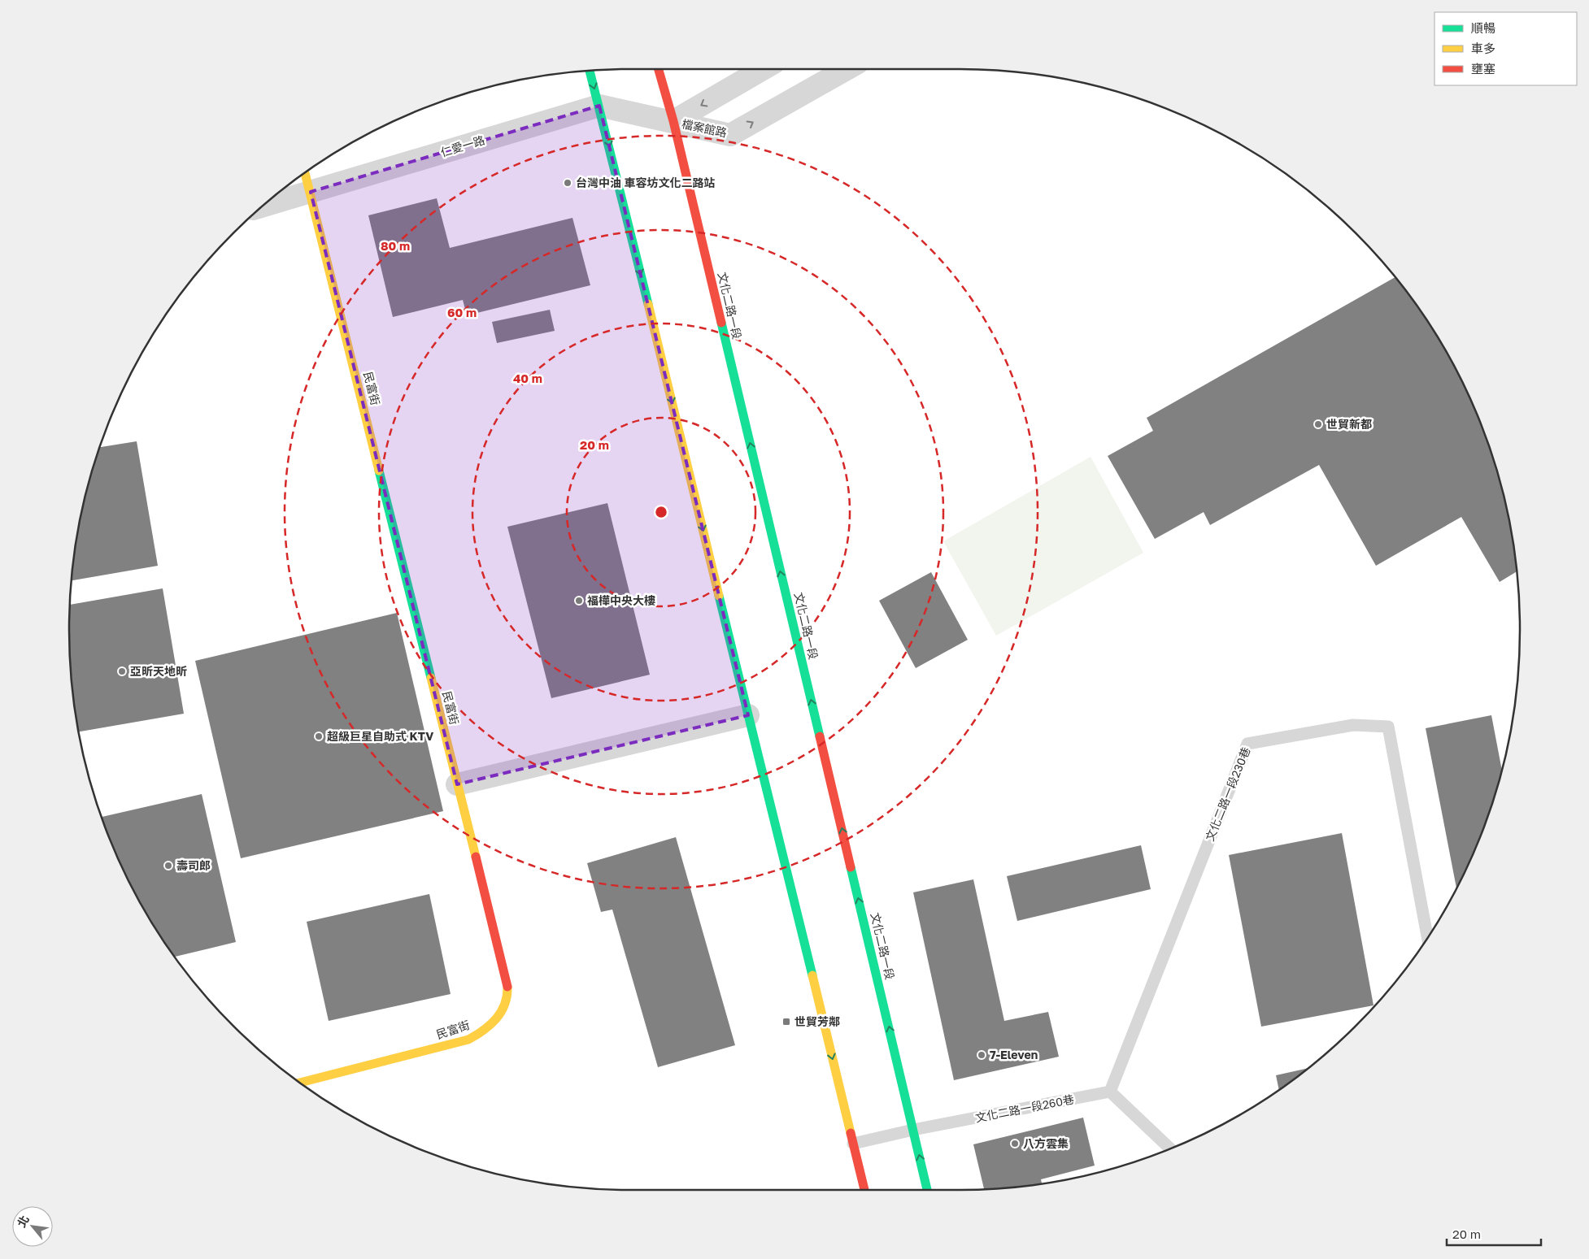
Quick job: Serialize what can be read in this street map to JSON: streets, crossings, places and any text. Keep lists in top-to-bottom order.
{
  "streets": {
    "street": [
      "檔案館路",
      "仁愛一路",
      "文化二路一段",
      "民富街"
    ],
    "lane": ["文化二路一段230巷", "文化二路一段260巷"]
  },
  "crossings": [
    ["檔案館路", "仁愛一路"],
    ["檔案館路", "文化二路一段"],
    ["仁愛一路", "文化二路一段"],
    ["仁愛一路", "民富街"],
    ["文化二路一段", "文化二路一段260巷"],
    ["文化二路一段230巷", "文化二路一段260巷"]
  ],
  "places": {
    "other": [
      "台灣中油 車容坊文化二路站",
      "世貿新都",
      "福樺中央大樓",
      "亞昕天地昕",
      "超級巨星自助式 KTV",
      "壽司郎",
      "7-Eleven",
      "八方雲集"
    ],
    "transit": ["世貿芳鄰"]
  },
  "legend": ["順暢", "車多", "壅塞"],
  "scale_bar": "20 m",
  "north": "top left",
  "rings": [
    "80 m",
    "60 m",
    "40 m",
    "20 m"
  ]
}
